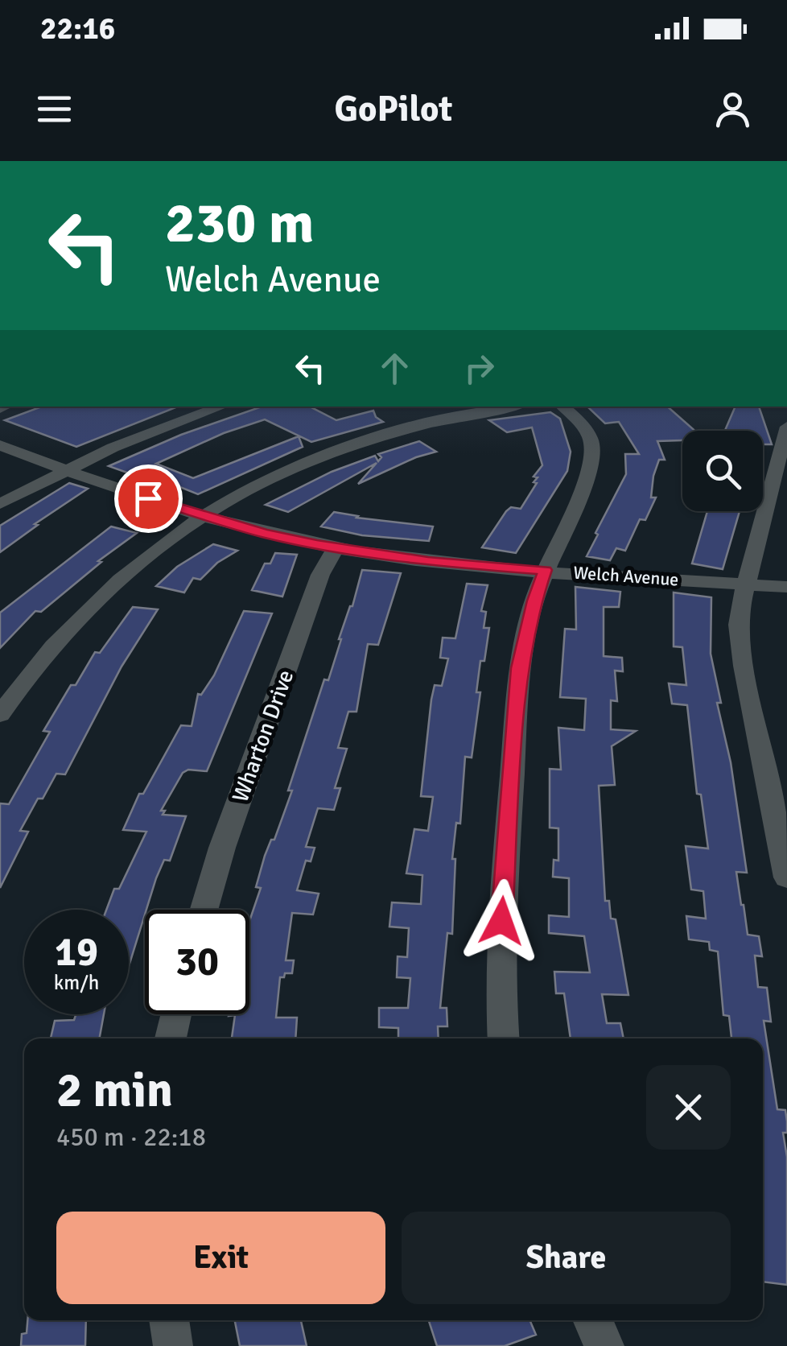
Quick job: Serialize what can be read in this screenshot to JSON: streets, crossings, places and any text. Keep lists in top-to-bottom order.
{
  "streets": {
    "street": ["Welch Avenue", "Wharton Drive"]
  },
  "crossings": [
    ["Welch Avenue", "Wharton Drive"]
  ],
  "page": {
    "status": "22:16",
    "header": "GoPilot",
    "turn": ["230 m", "Welch Avenue"],
    "speed": "19 km/h",
    "limit": "30",
    "heading": ["2 min", "450 m · 22:18"],
    "buttons": ["Exit", "Share"]
  }
}
